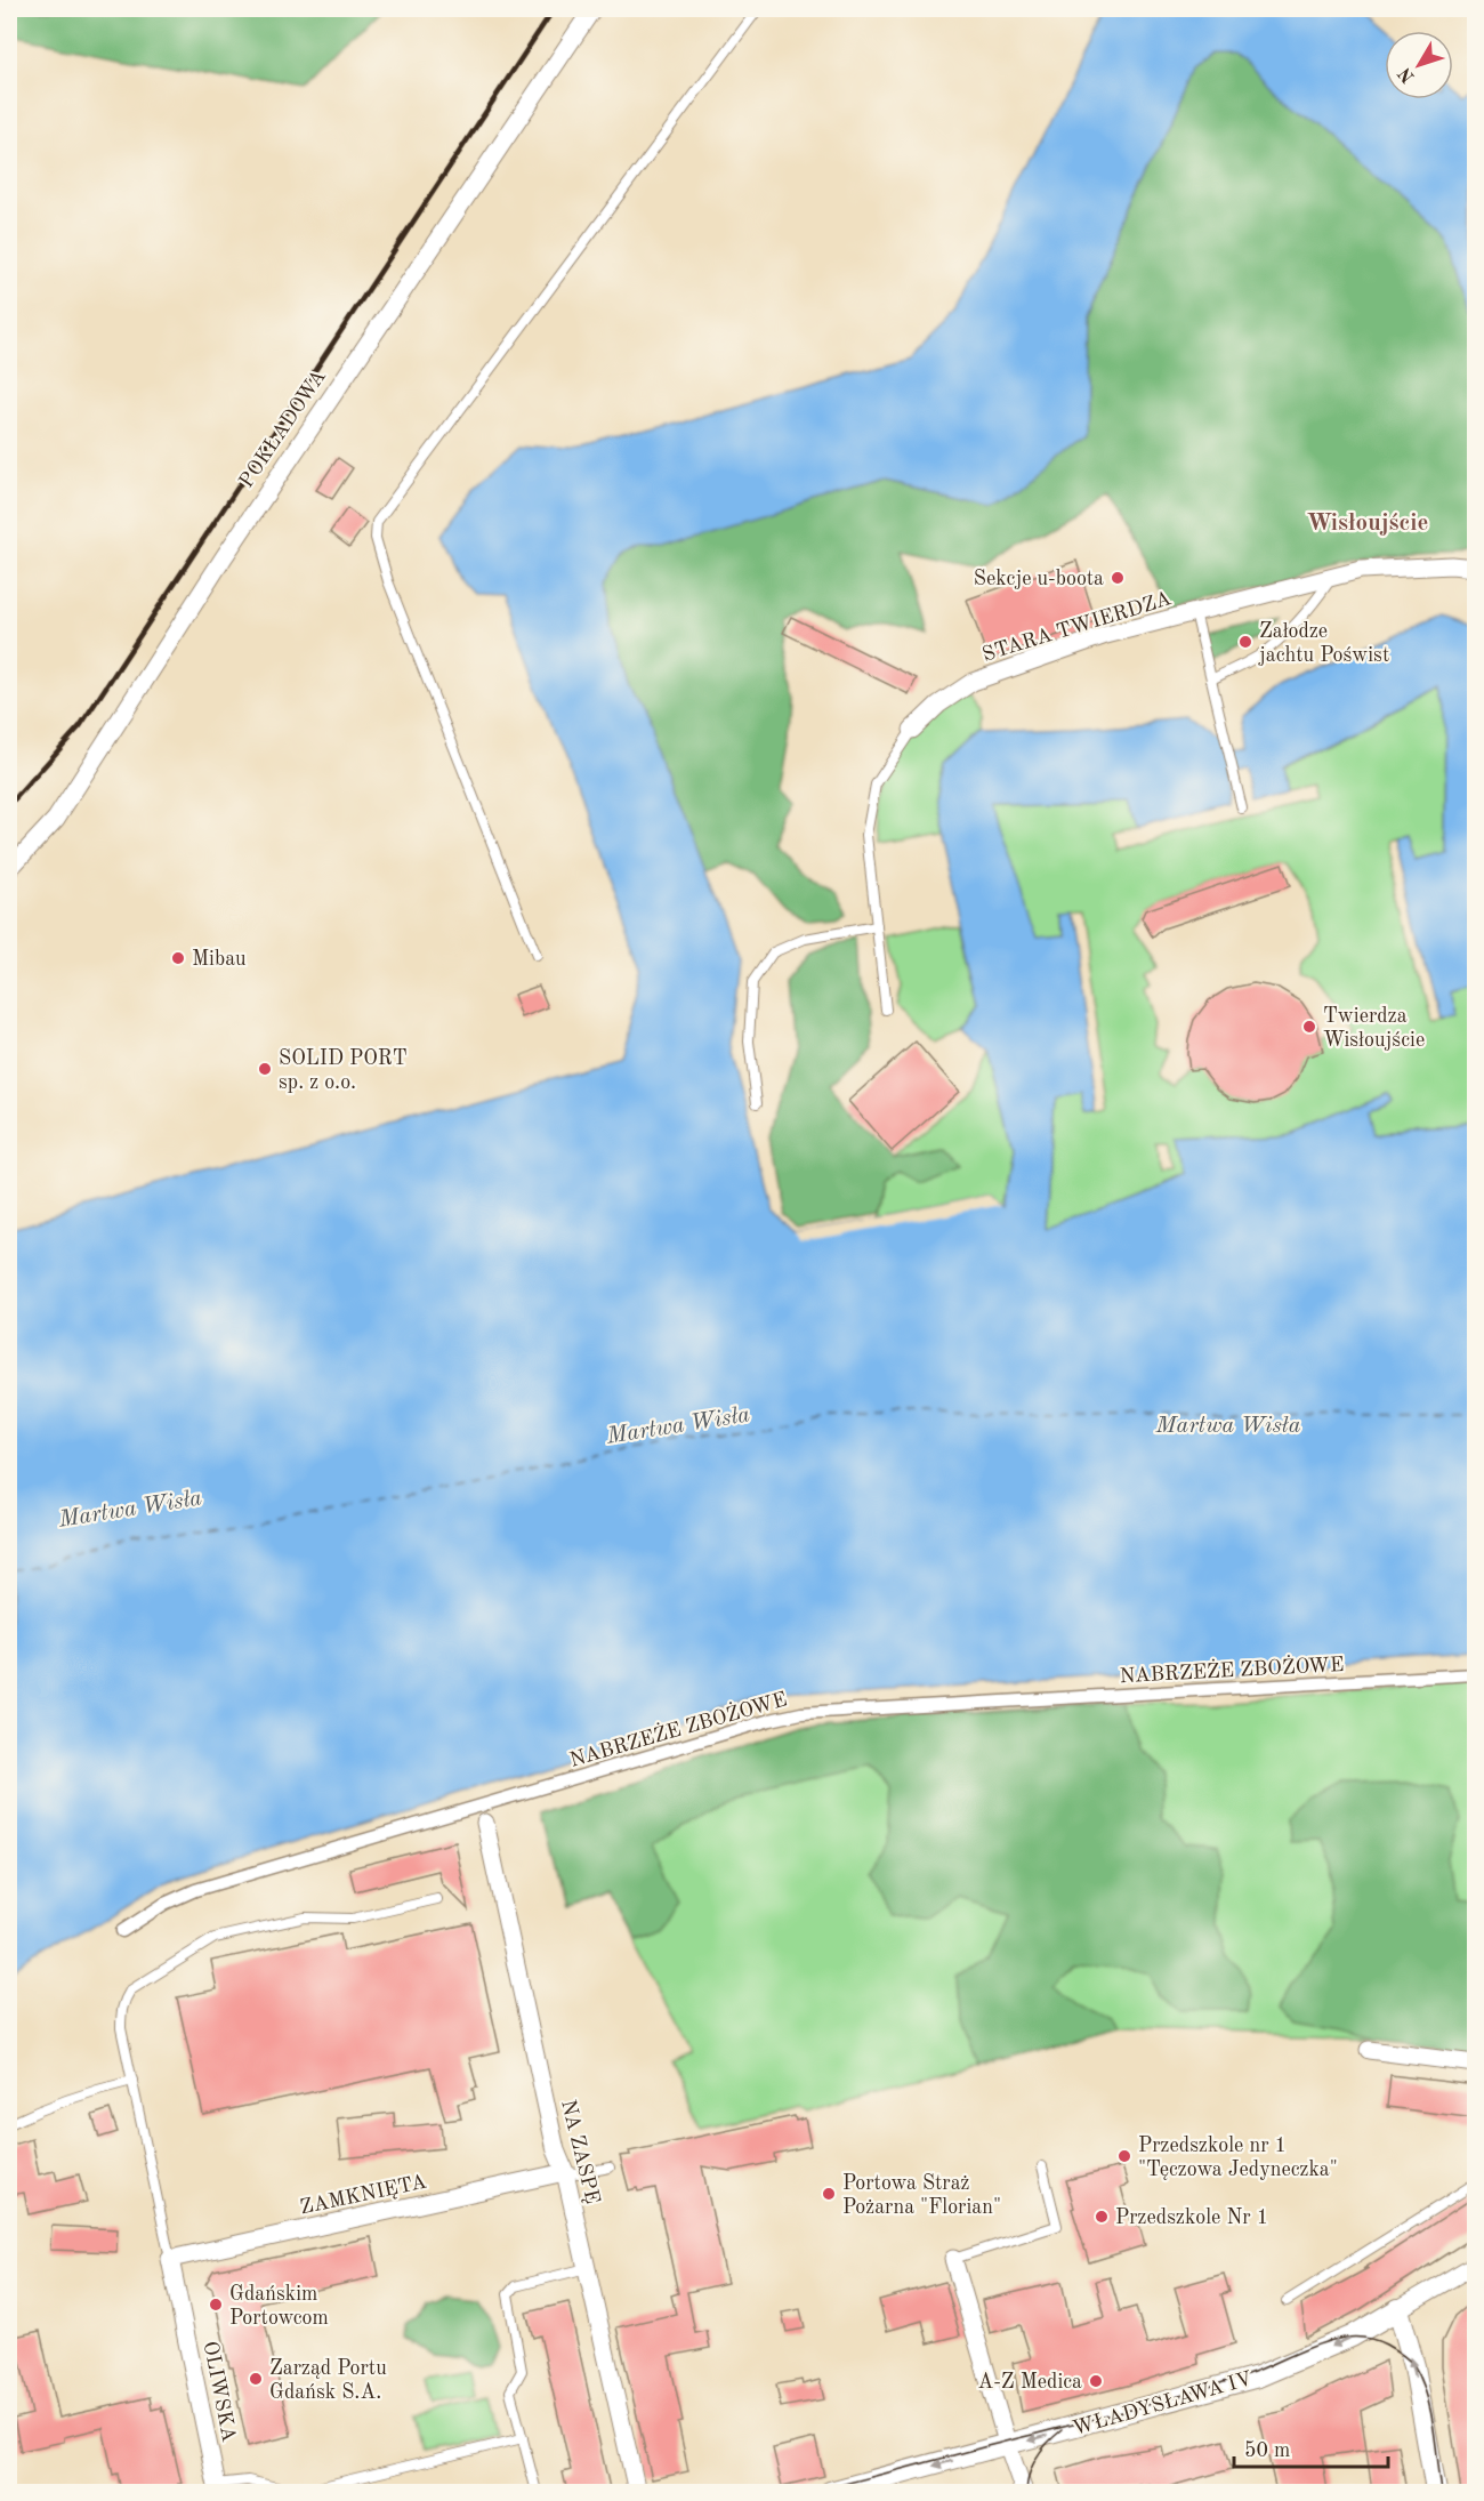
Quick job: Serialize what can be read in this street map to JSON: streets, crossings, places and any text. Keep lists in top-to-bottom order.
{
  "streets": {
    "street": [
      "POKŁADOWA",
      "STARA TWIERDZA",
      "NABRZEŻE ZBOŻOWE",
      "NA ZASPĘ",
      "ZAMKNIĘTA",
      "OLIWSKA",
      "WŁADYSŁAWA IV"
    ]
  },
  "crossings": [
    ["NABRZEŻE ZBOŻOWE", "NA ZASPĘ"],
    ["NA ZASPĘ", "ZAMKNIĘTA"],
    ["ZAMKNIĘTA", "OLIWSKA"]
  ],
  "one_way": ["WŁADYSŁAWA IV"],
  "districts": ["Wisłoujście"],
  "water": ["Martwa Wisła"],
  "places": [
    "Sekcje u-boota",
    "Załodze jachtu Poświst",
    "Mibau",
    "Twierdza Wisłoujście",
    "SOLID PORT sp. z o.o.",
    "Przedszkole nr 1 \"Tęczowa Jedyneczka\"",
    "Portowa Straż Pożarna \"Florian\"",
    "Przedszkole Nr 1",
    "Gdańskim Portowcom",
    "Zarząd Portu Gdańsk S.A.",
    "A-Z Medica"
  ],
  "scale_bar": "50 m",
  "north": "bottom left"
}
